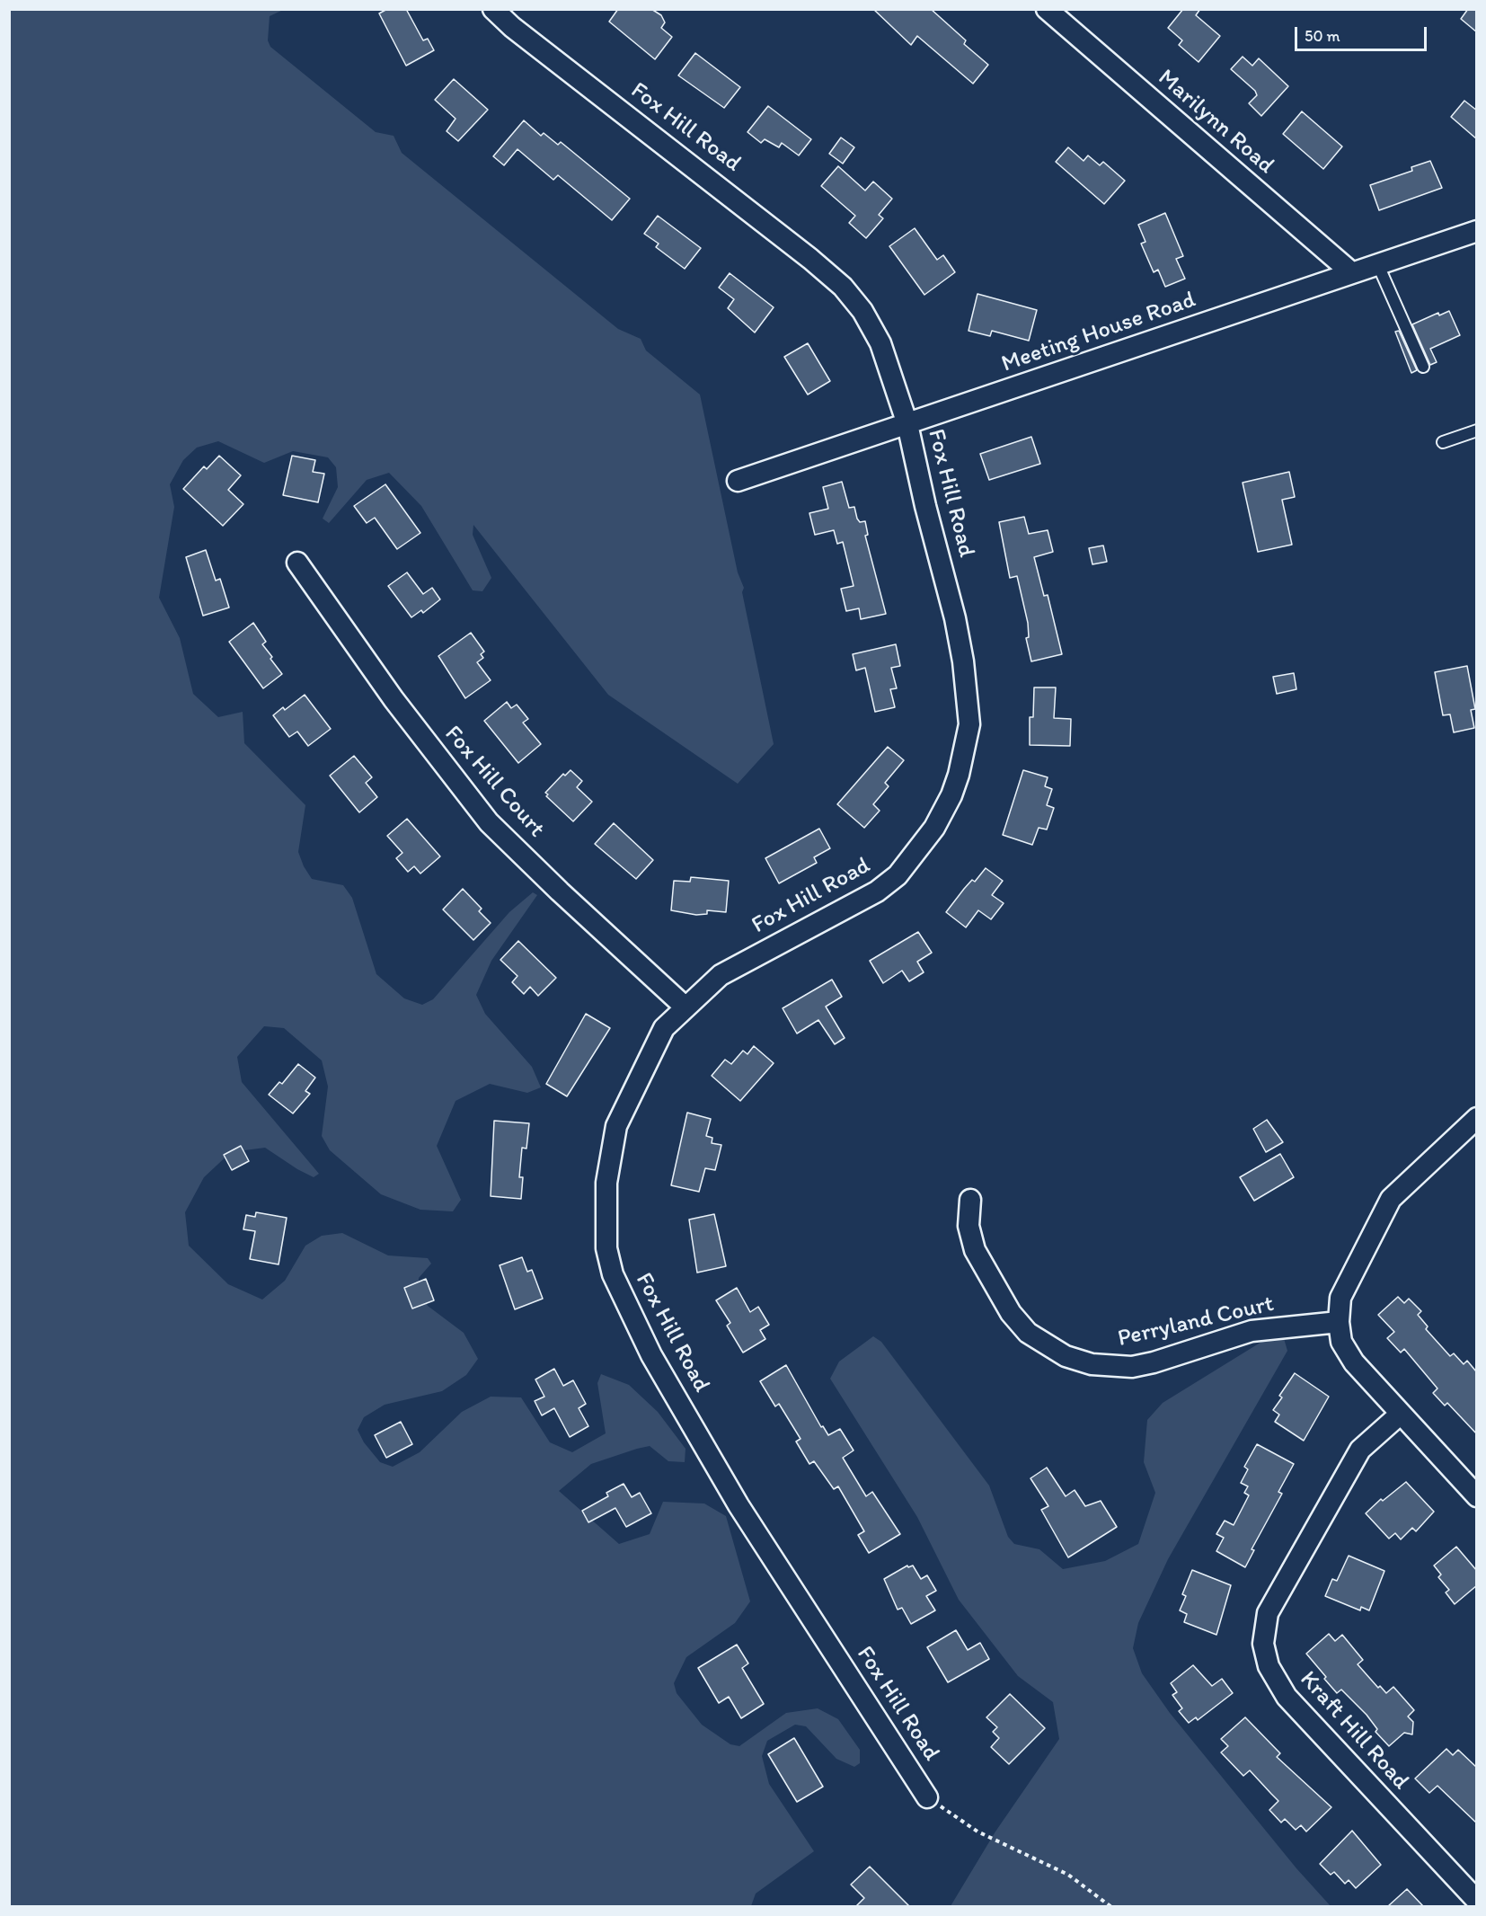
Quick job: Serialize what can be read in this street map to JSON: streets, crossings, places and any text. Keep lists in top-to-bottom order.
{
  "streets": {
    "street": [
      "Marilynn Road",
      "Fox Hill Road",
      "Meeting House Road",
      "Fox Hill Court",
      "Perryland Court",
      "Kraft Hill Road"
    ]
  },
  "crossings": [
    ["Marilynn Road", "Meeting House Road"],
    ["Fox Hill Road", "Meeting House Road"],
    ["Fox Hill Road", "Fox Hill Court"]
  ],
  "scale_bar": "50 m"
}
